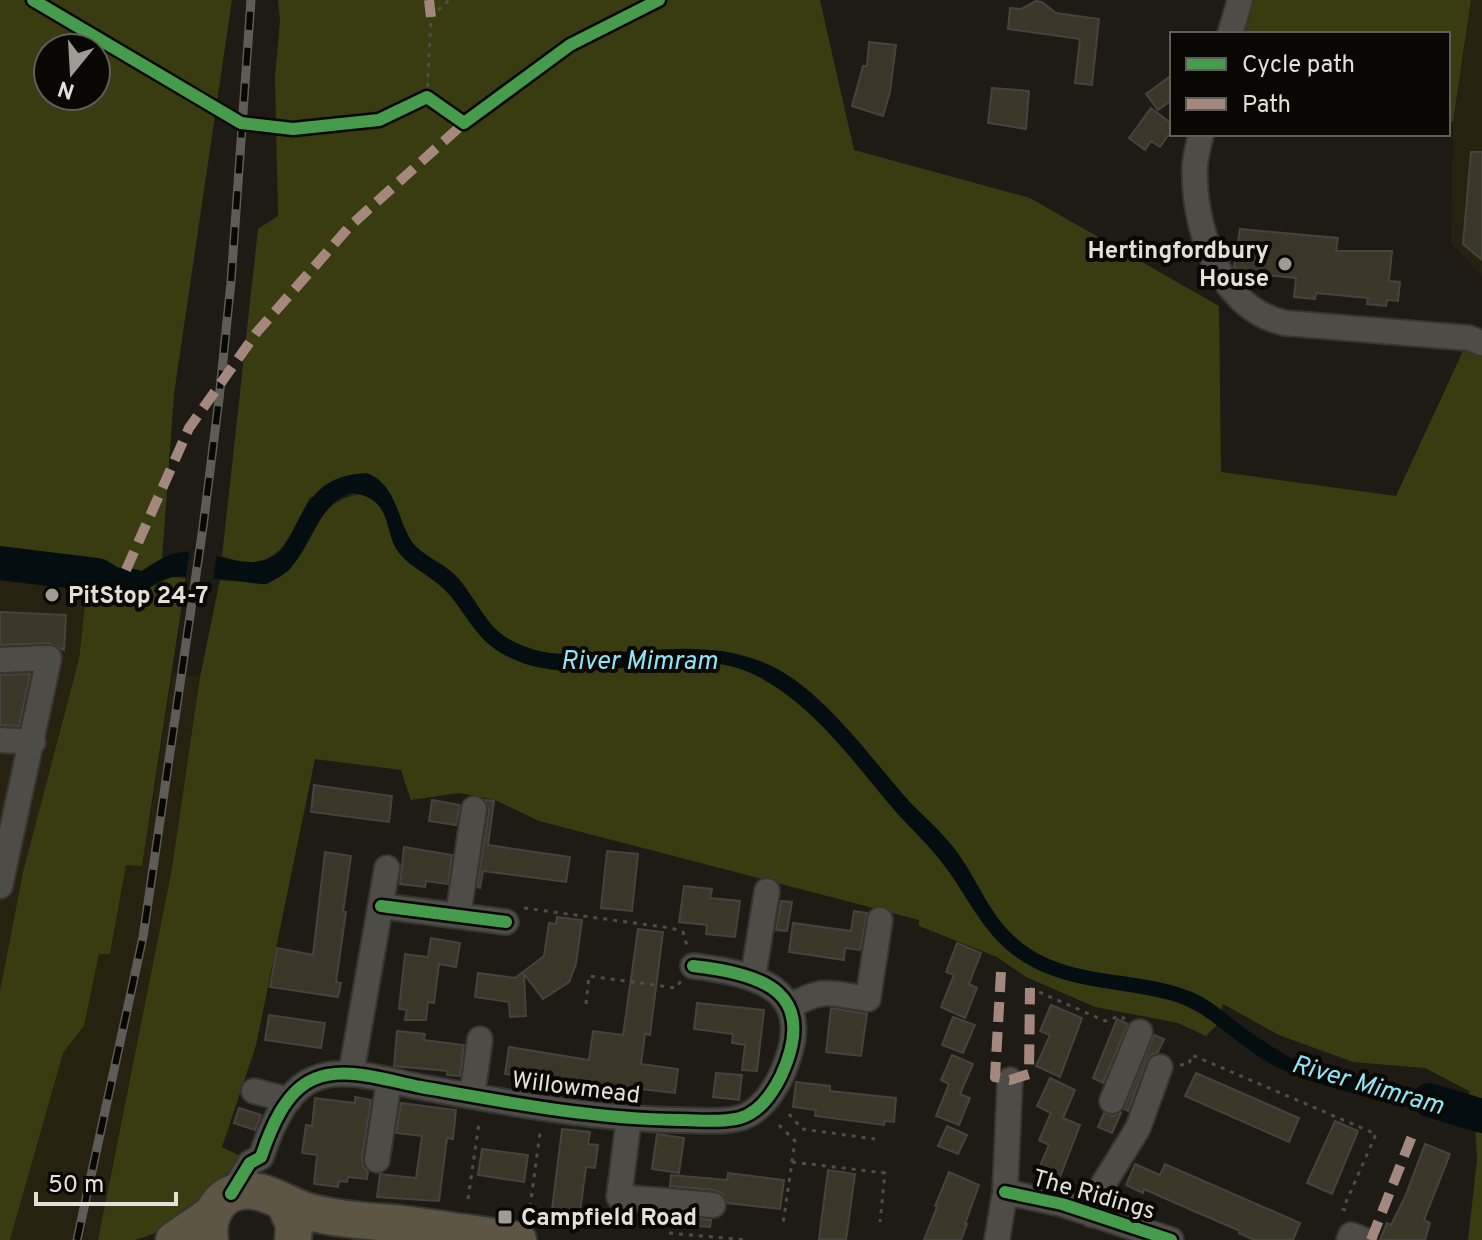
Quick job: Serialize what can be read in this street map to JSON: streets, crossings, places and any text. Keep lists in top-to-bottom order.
{
  "streets": {
    "street": ["Willowmead", "The Ridings"]
  },
  "water": ["River Mimram"],
  "places": {
    "other": ["Hertingfordbury House", "PitStop 24-7"],
    "transit": ["Campfield Road"]
  },
  "legend": ["Cycle path", "Path"],
  "scale_bar": "50 m",
  "north": "bottom"
}
